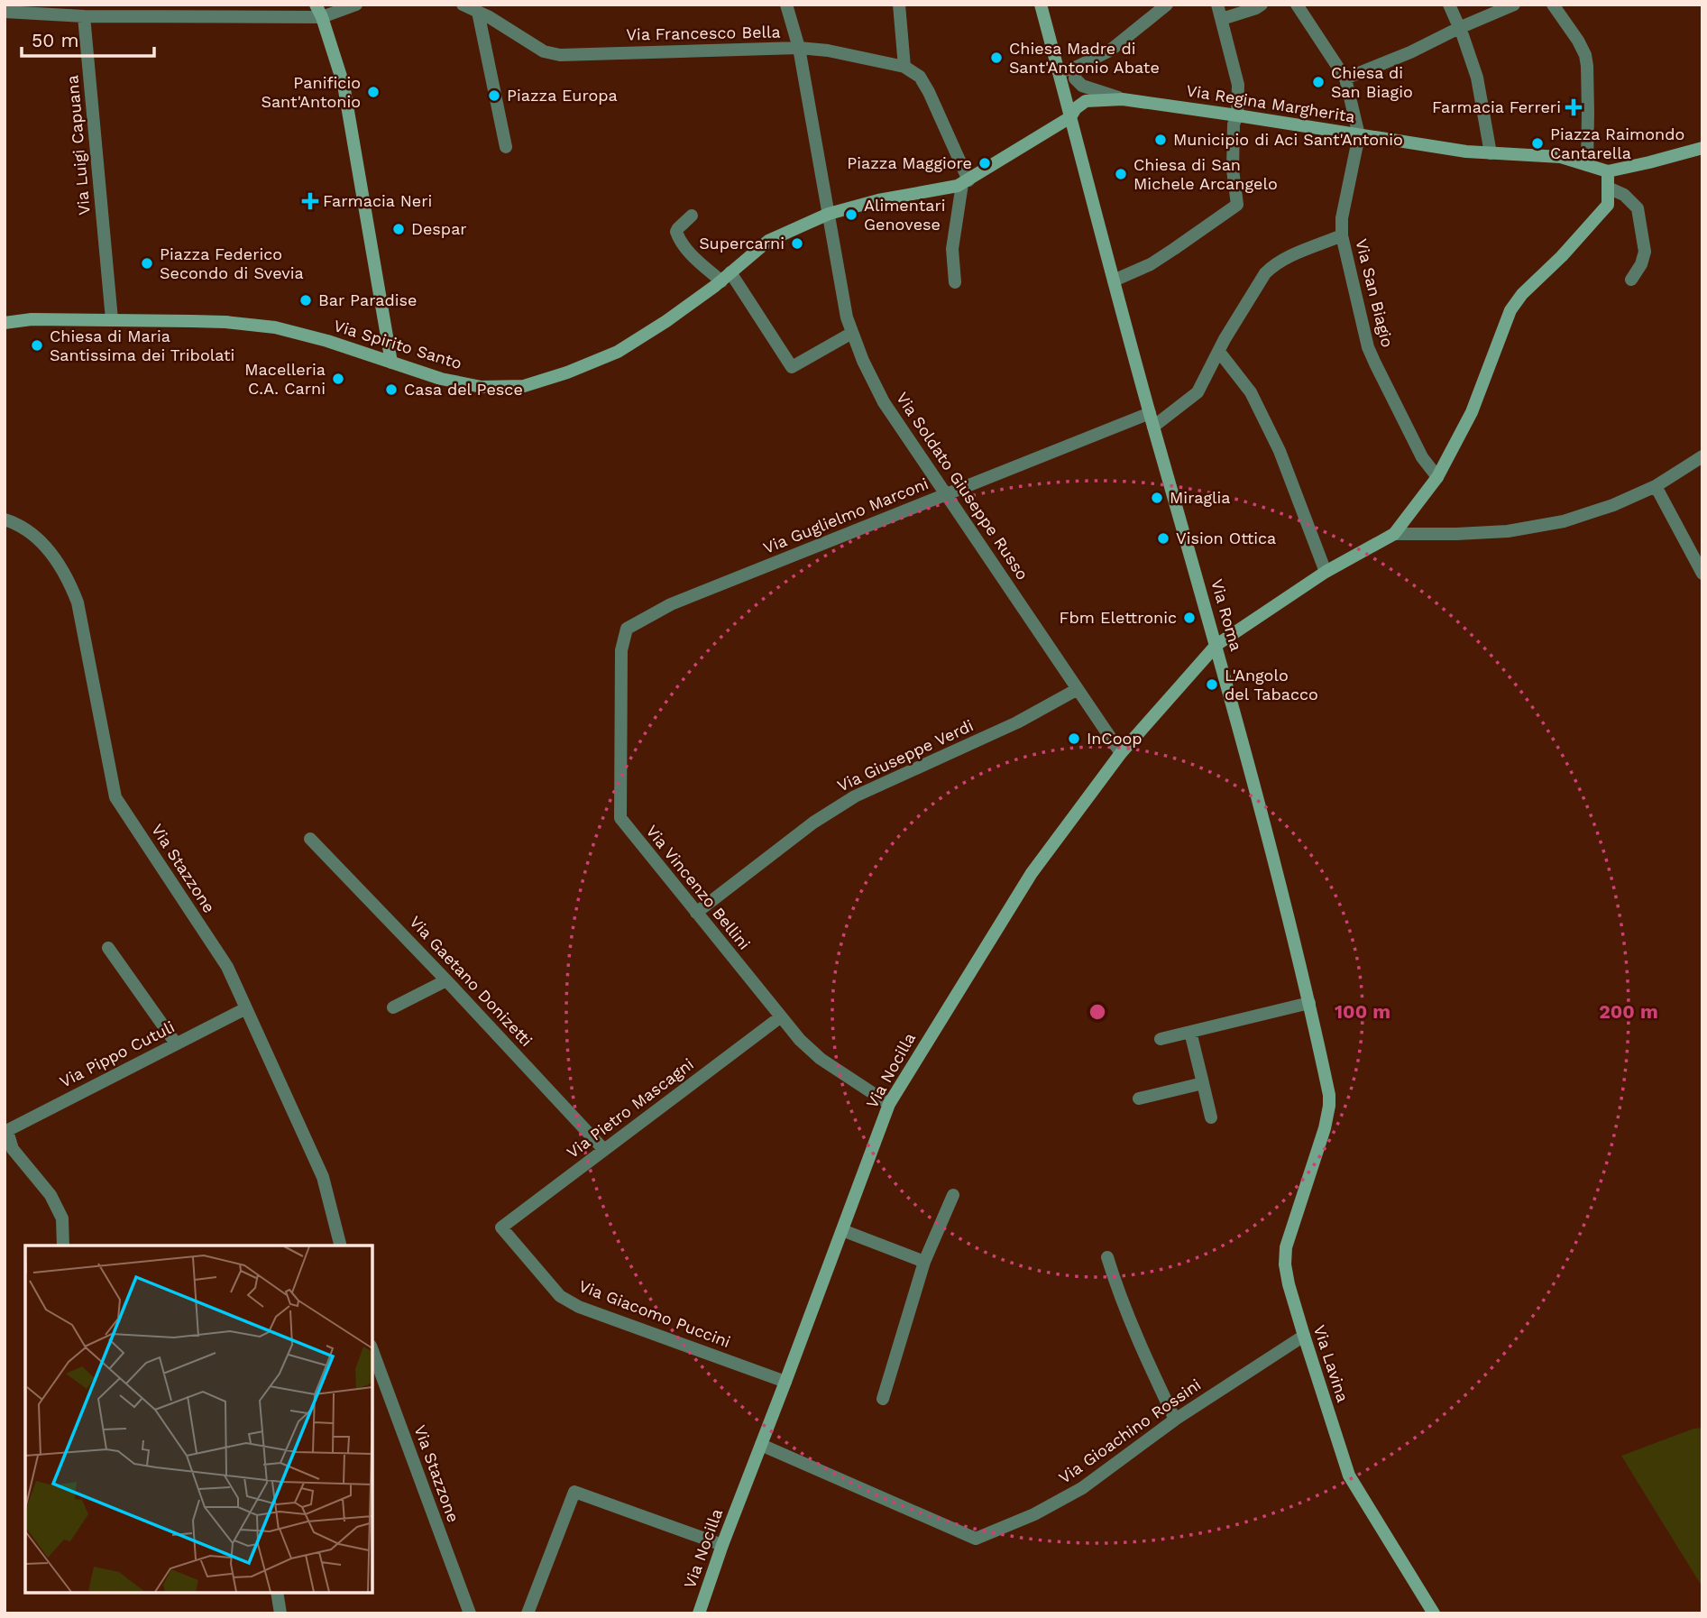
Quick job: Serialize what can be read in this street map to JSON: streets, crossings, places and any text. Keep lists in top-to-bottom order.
{
  "streets": {
    "street": [
      "Via Francesco Bella",
      "Via Regina Margherita",
      "Via Luigi Capuana",
      "Via San Biagio",
      "Via Spirito Santo",
      "Via Soldato Giuseppe Russo",
      "Via Guglielmo Marconi",
      "Via Roma",
      "Via Giuseppe Verdi",
      "Via Stazzone",
      "Via Vincenzo Bellini",
      "Via Gaetano Donizetti",
      "Via Pippo Cutuli",
      "Via Nocilla",
      "Via Pietro Mascagni",
      "Via Giacomo Puccini",
      "Via Lavina",
      "Via Gioachino Rossini"
    ]
  },
  "crossings": [
    ["Via Francesco Bella", "Via Soldato Giuseppe Russo"],
    ["Via Regina Margherita", "Via San Biagio"],
    ["Via Regina Margherita", "Via Roma"],
    ["Via Luigi Capuana", "Via Spirito Santo"],
    ["Via San Biagio", "Via Guglielmo Marconi"],
    ["Via Spirito Santo", "Via Soldato Giuseppe Russo"],
    ["Via Soldato Giuseppe Russo", "Via Guglielmo Marconi"],
    ["Via Soldato Giuseppe Russo", "Via Giuseppe Verdi"],
    ["Via Soldato Giuseppe Russo", "Via Nocilla"],
    ["Via Guglielmo Marconi", "Via Roma"],
    ["Via Guglielmo Marconi", "Via Vincenzo Bellini"],
    ["Via Roma", "Via Nocilla"],
    ["Via Roma", "Via Lavina"],
    ["Via Giuseppe Verdi", "Via Vincenzo Bellini"],
    ["Via Stazzone", "Via Pippo Cutuli"],
    ["Via Vincenzo Bellini", "Via Nocilla"],
    ["Via Vincenzo Bellini", "Via Pietro Mascagni"],
    ["Via Gaetano Donizetti", "Via Pietro Mascagni"],
    ["Via Nocilla", "Via Giacomo Puccini"],
    ["Via Nocilla", "Via Gioachino Rossini"],
    ["Via Pietro Mascagni", "Via Giacomo Puccini"],
    ["Via Lavina", "Via Gioachino Rossini"]
  ],
  "places": {
    "other": [
      "Chiesa Madre di Sant'Antonio Abate",
      "Chiesa di San Biagio",
      "Panificio Sant'Antonio",
      "Piazza Europa",
      "Municipio di Aci Sant'Antonio",
      "Piazza Raimondo Cantarella",
      "Piazza Maggiore",
      "Chiesa di San Michele Arcangelo",
      "Alimentari Genovese",
      "Despar",
      "Supercarni",
      "Piazza Federico Secondo di Svevia",
      "Bar Paradise",
      "Chiesa di Maria Santissima dei Tribolati",
      "Macelleria C.A. Carni",
      "Casa del Pesce",
      "Miraglia",
      "Vision Ottica",
      "Fbm Elettronic",
      "L'Angolo del Tabacco",
      "InCoop"
    ],
    "health": ["Farmacia Ferreri", "Farmacia Neri"]
  },
  "scale_bar": "50 m",
  "rings": ["100 m", "200 m"]
}
